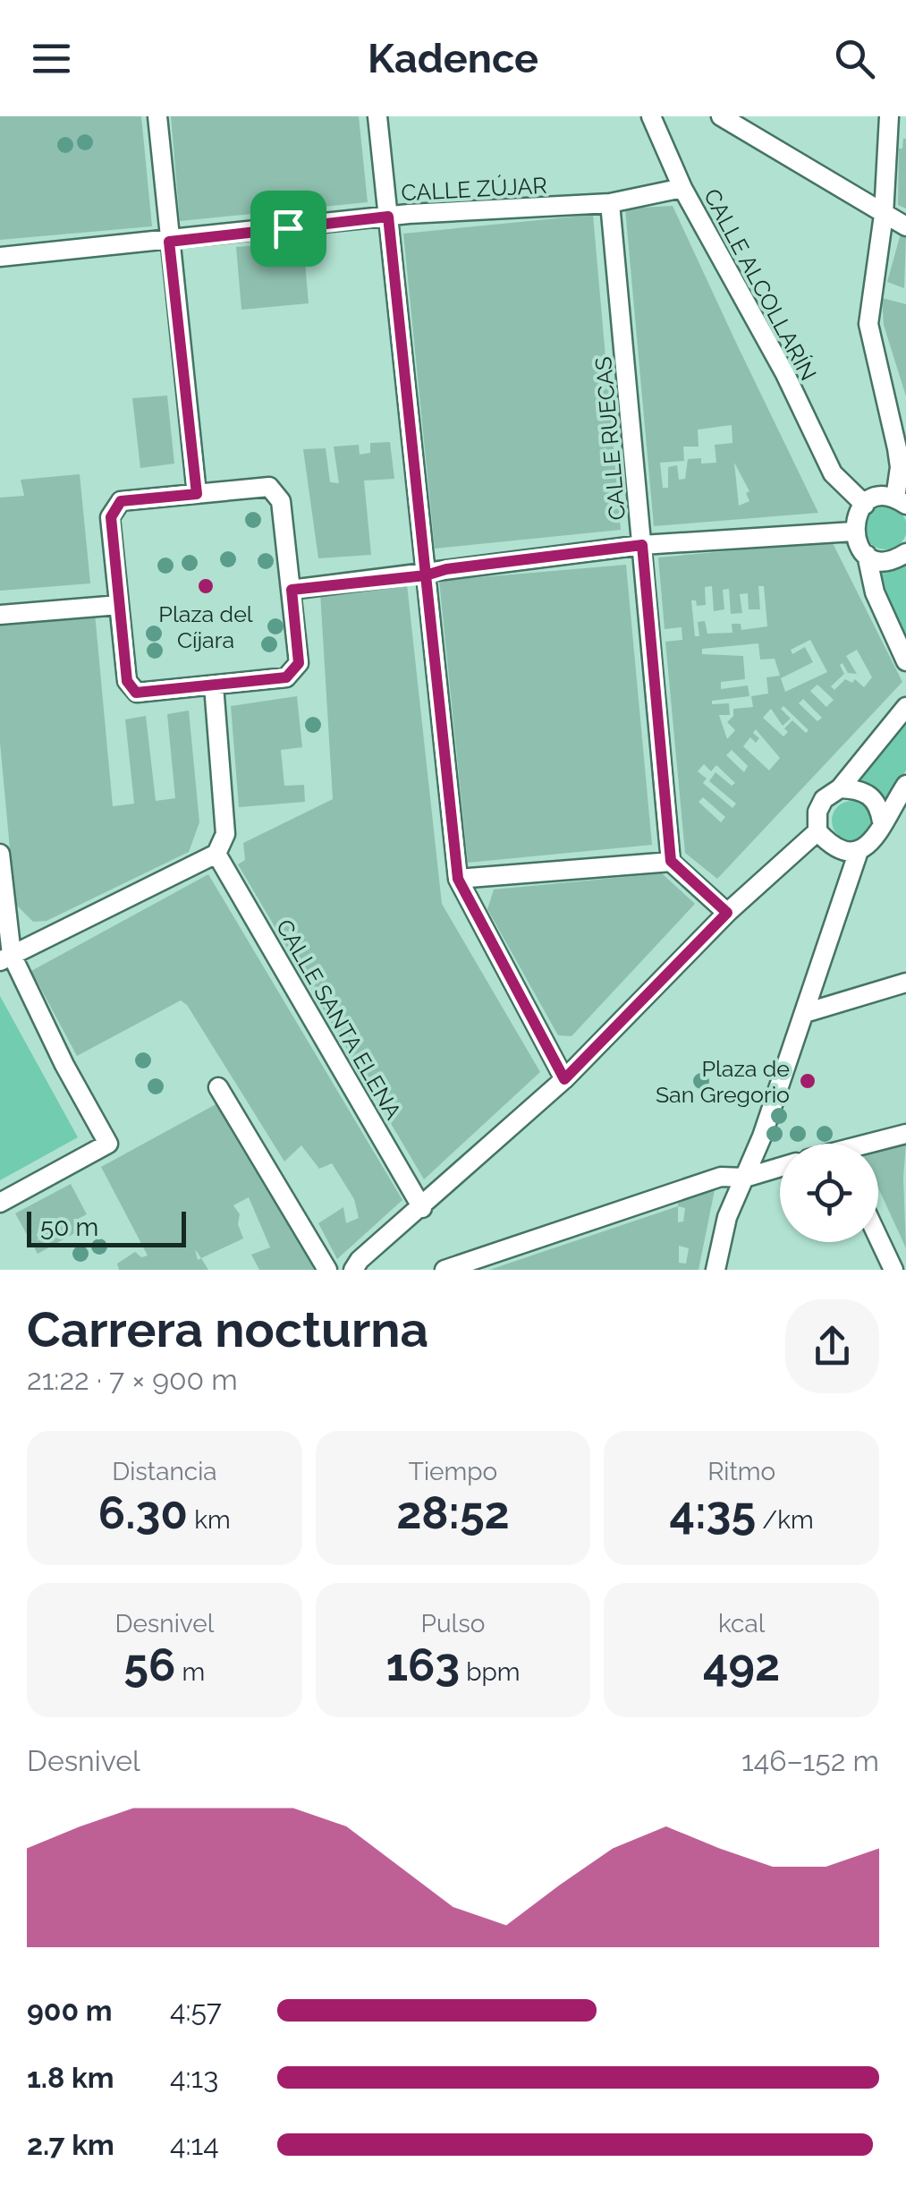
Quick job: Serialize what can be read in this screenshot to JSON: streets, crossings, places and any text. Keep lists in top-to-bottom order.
{
  "streets": {
    "street": [
      "CALLE ZÚJAR",
      "CALLE ALCOLLARÍN",
      "CALLE RUECAS",
      "CALLE SANTA ELENA"
    ]
  },
  "crossings": [
    ["CALLE ZÚJAR", "CALLE ALCOLLARÍN"],
    ["CALLE ZÚJAR", "CALLE RUECAS"]
  ],
  "places": ["Plaza del Cíjara", "Plaza de San Gregorio"],
  "scale_bar": "50 m",
  "page": {
    "header": "Kadence",
    "scale": "50 m",
    "heading": ["Carrera nocturna", "21:22 · 7 × 900 m"],
    "stats": [
      ["Distancia", "6.30 km"],
      ["Tiempo", "28:52"],
      ["Ritmo", "4:35 /km"],
      ["Desnivel", "56 m"],
      ["Pulso", "163 bpm"],
      ["kcal", "492"]
    ],
    "chart": ["Desnivel", "146–152 m"],
    "list": [
      {
        "name": "900 m",
        "note": "4:57"
      },
      {
        "name": "1.8 km",
        "note": "4:13"
      },
      {
        "name": "2.7 km",
        "note": "4:14"
      }
    ]
  }
}
